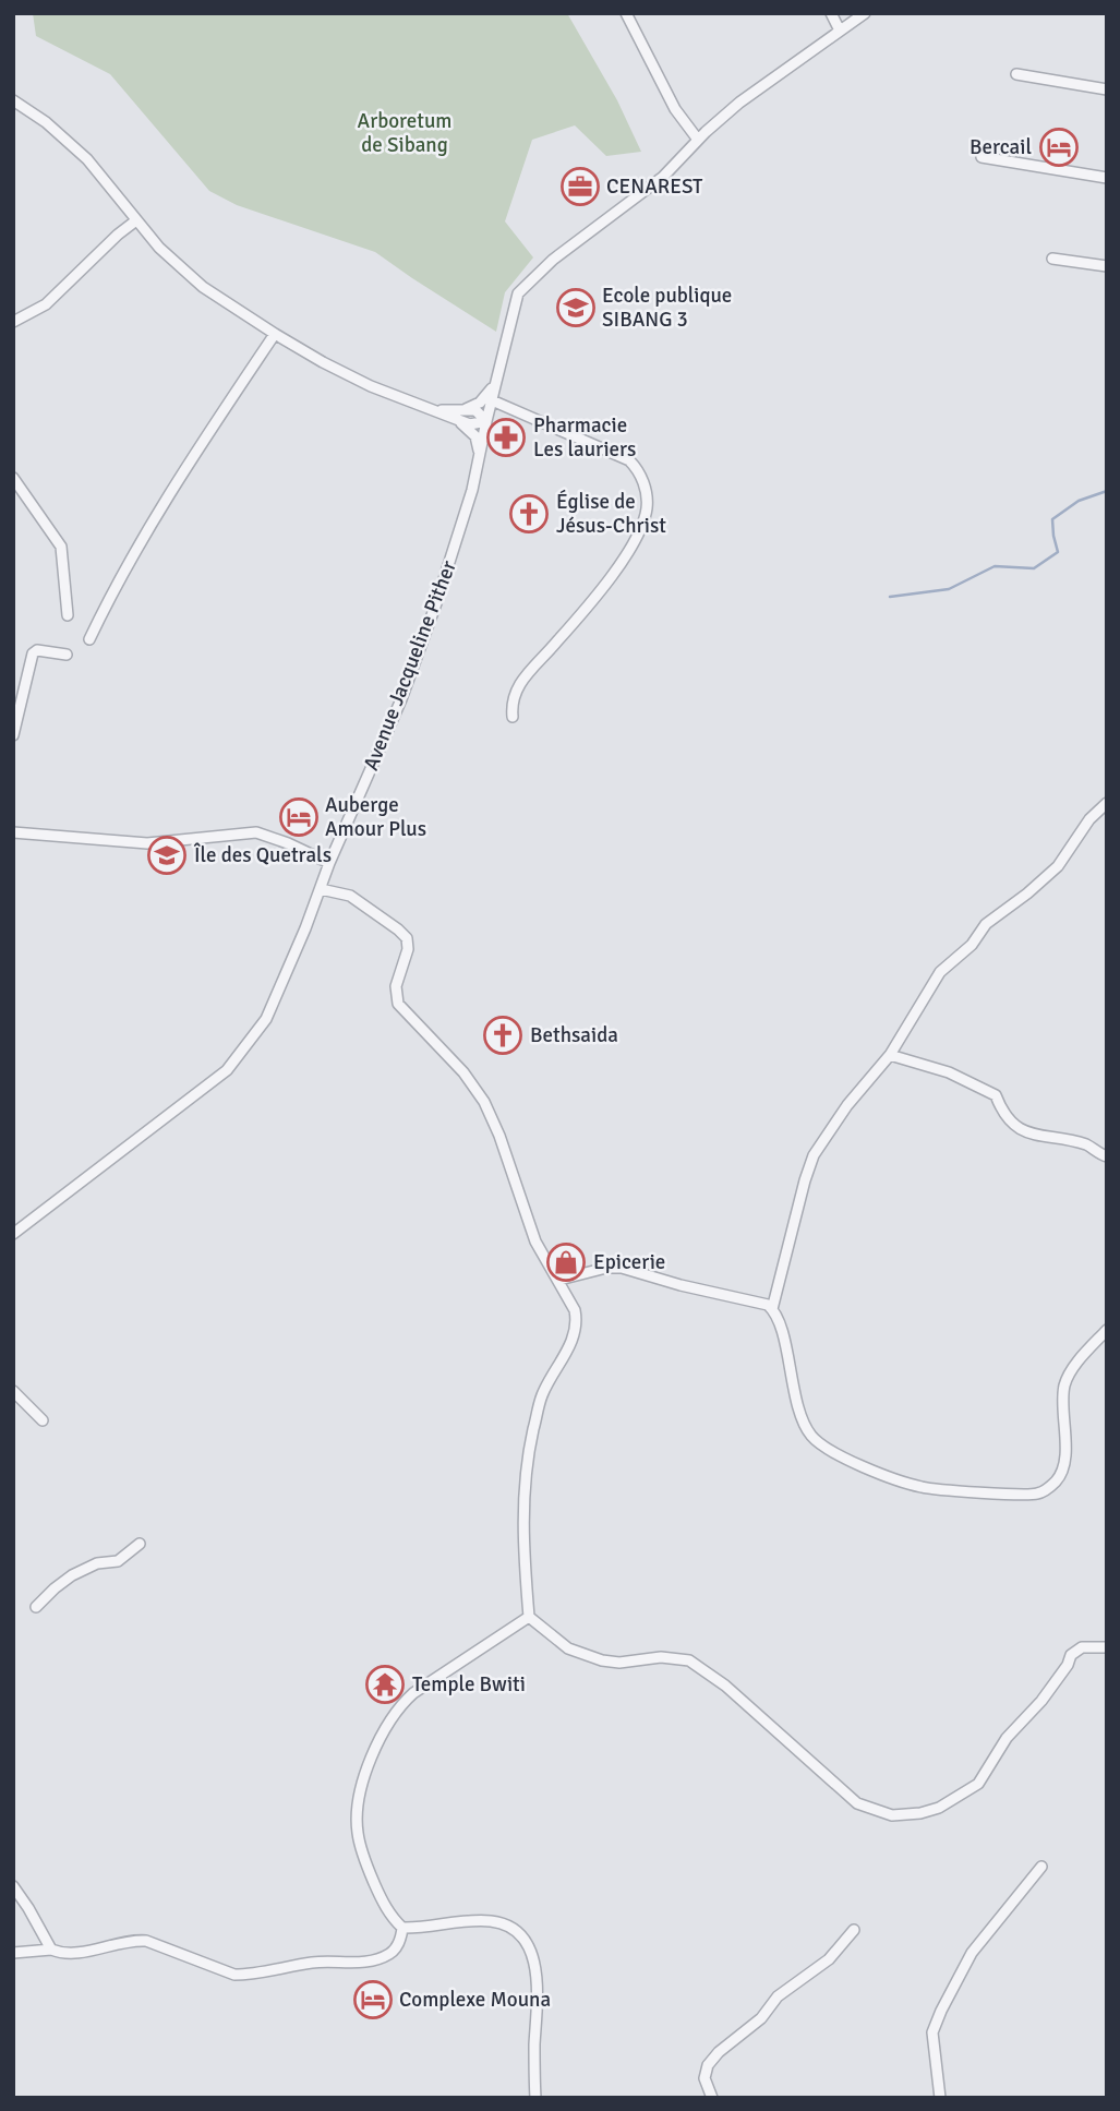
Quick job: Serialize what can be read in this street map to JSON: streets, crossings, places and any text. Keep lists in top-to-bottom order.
{
  "streets": {
    "street": ["Avenue Jacqueline Pither"]
  },
  "parks": ["Arboretum de Sibang"],
  "places": {
    "hotel": ["Bercail", "Auberge Amour Plus", "Complexe Mouna"],
    "office": ["CENAREST"],
    "school or university": ["Ecole publique SIBANG 3", "Île des Quetrals"],
    "pharmacy": ["Pharmacie Les lauriers"],
    "church": ["Église de Jésus-Christ", "Bethsaida"],
    "shop": ["Epicerie"],
    "temple": ["Temple Bwiti"]
  }
}
